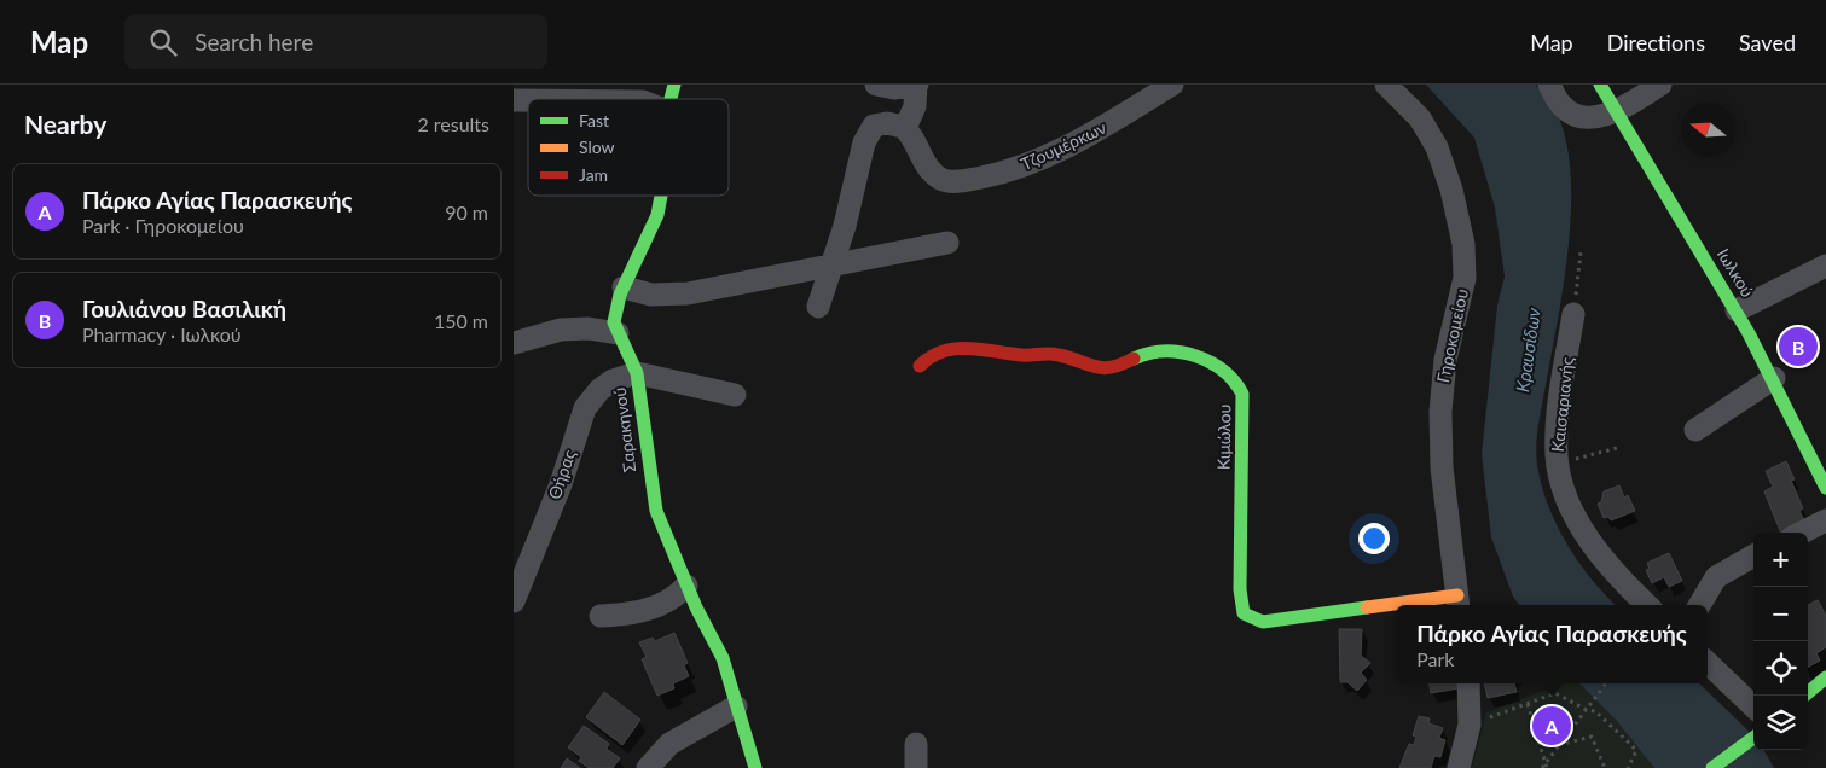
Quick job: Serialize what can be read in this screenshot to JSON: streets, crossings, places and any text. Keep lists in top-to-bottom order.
{
  "streets": {
    "street": [
      "Τζουμέρκων",
      "Ιωλκού",
      "Γηροκομείου",
      "Καισαριανής",
      "Σαρακηνού",
      "Κιμώλου",
      "Θήρας"
    ]
  },
  "crossings": [
    ["Γηροκομείου", "Κιμώλου"],
    ["Σαρακηνού", "Θήρας"]
  ],
  "water": ["Κραυσίδων"],
  "legend": ["Fast", "Slow", "Jam"],
  "north": "left",
  "page": {
    "header": "Map",
    "search": "Search here",
    "nav": ["Map", "Directions", "Saved"],
    "heading": ["Nearby", "2 results"],
    "list": [
      {
        "mark": "A",
        "name": "Πάρκο Αγίας Παρασκευής",
        "note": "Park · Γηροκομείου",
        "value": "90 m"
      },
      {
        "mark": "B",
        "name": "Γουλιάνου Βασιλική",
        "note": "Pharmacy · Ιωλκού",
        "value": "150 m"
      }
    ],
    "pins": ["B", "A"],
    "map_buttons": ["+", "−"],
    "popup": ["Πάρκο Αγίας Παρασκευής", "Park"]
  }
}
